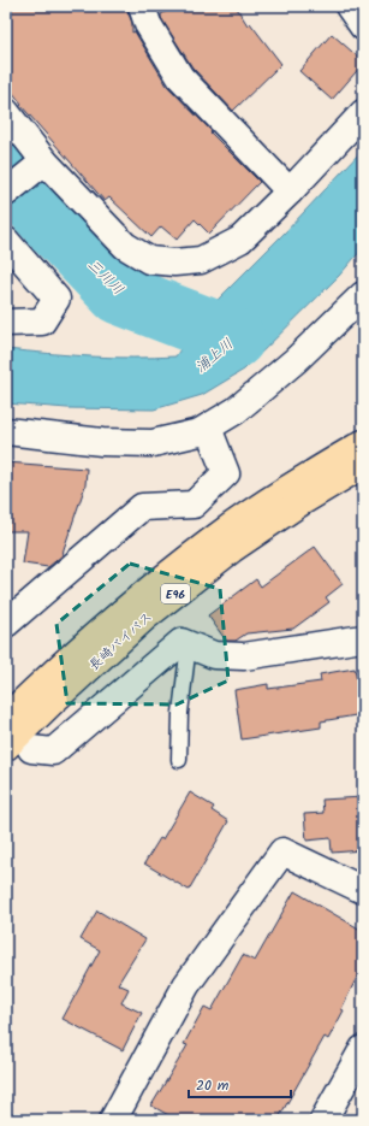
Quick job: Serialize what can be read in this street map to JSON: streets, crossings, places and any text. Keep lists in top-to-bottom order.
{
  "streets": {
    "highway": ["E96", "長崎バイパス"]
  },
  "water": ["三川川", "浦上川"],
  "scale_bar": "20 m"
}
